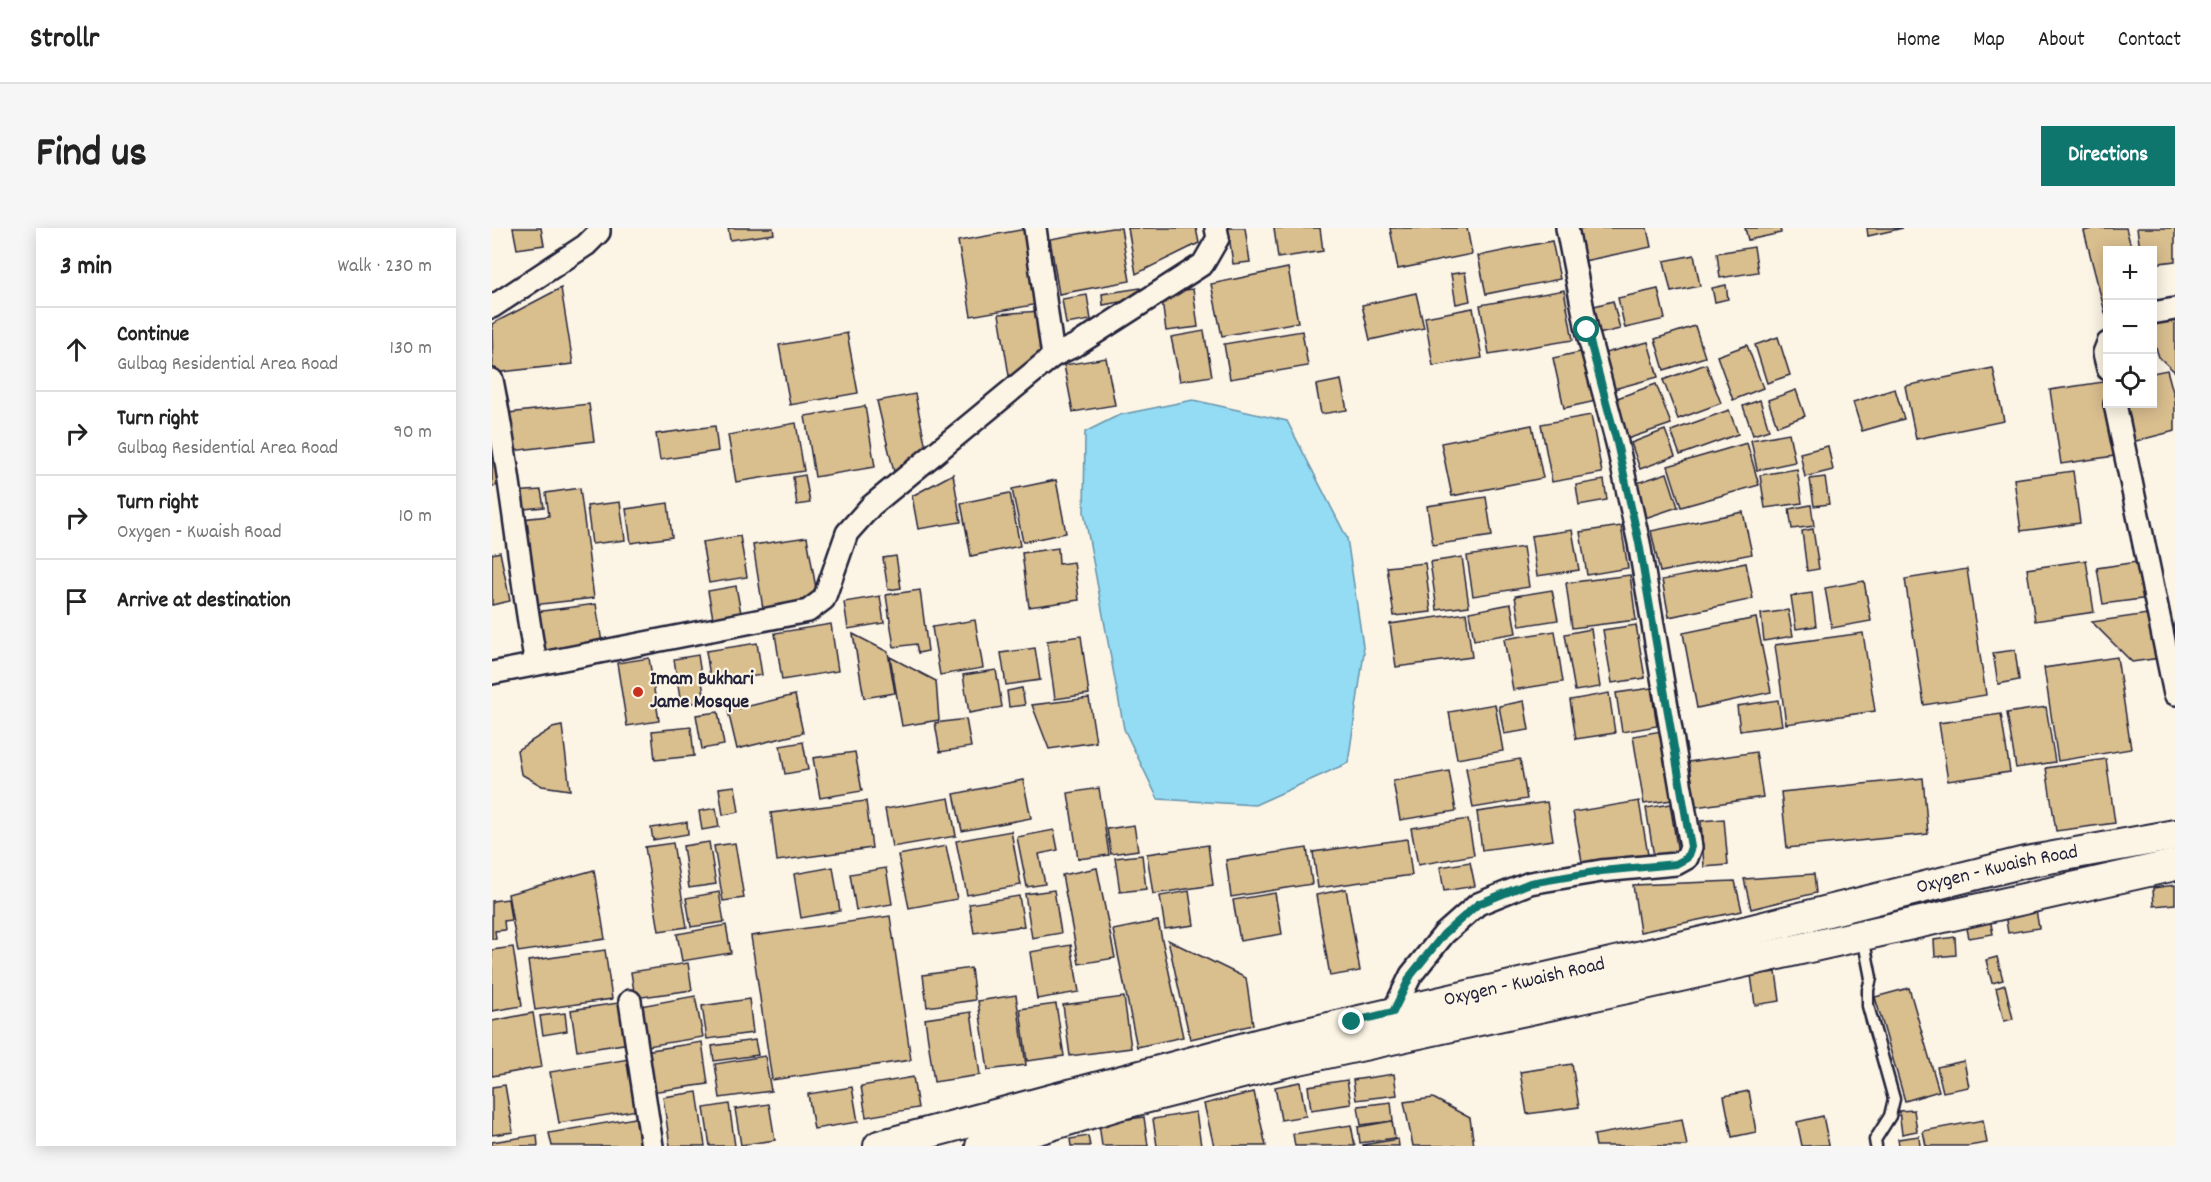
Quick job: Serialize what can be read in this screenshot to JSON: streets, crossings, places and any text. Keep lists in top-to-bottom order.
{
  "streets": {
    "main road": ["Oxygen - Kwaish Road"]
  },
  "places": ["Imam Bukhari Jame Mosque"],
  "page": {
    "header": "Strollr",
    "nav": [
      "Home",
      "Map",
      "About",
      "Contact"
    ],
    "title": "Find us",
    "buttons": "Directions",
    "heading": ["3 min", "Walk · 230 m"],
    "map_buttons": ["+", "−"],
    "list": [
      ["Continue", "Gulbag Residential Area Road", "130 m"],
      ["Turn right", "Gulbag Residential Area Road", "90 m"],
      ["Turn right", "Oxygen - Kwaish Road", "10 m"],
      "Arrive at destination"
    ]
  }
}
